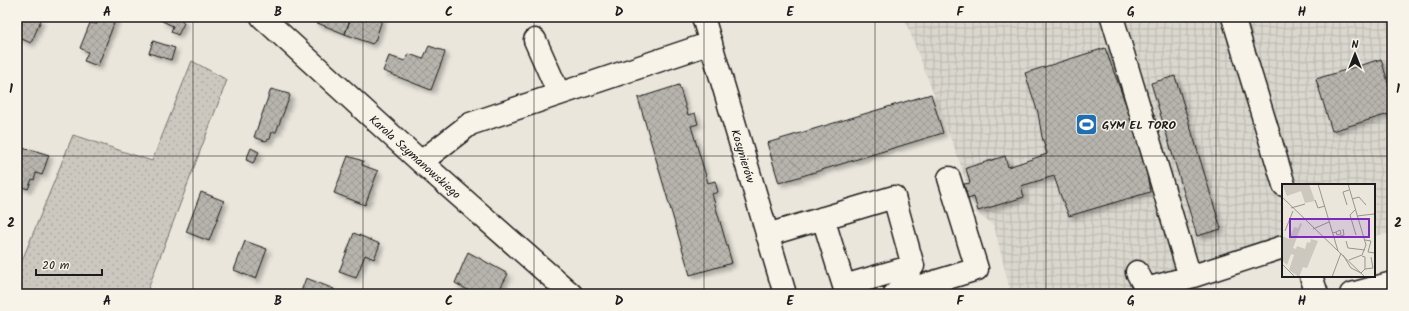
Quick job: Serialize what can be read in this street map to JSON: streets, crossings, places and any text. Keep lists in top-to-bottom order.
{
  "streets": {
    "street": ["Kosynierów", "Karola Szymanowskiego"]
  },
  "places": {
    "sports": ["GYM EL TORO"]
  },
  "scale_bar": "20 m",
  "north": "top",
  "grid": {
    "columns": [
      "A",
      "B",
      "C",
      "D",
      "E",
      "F",
      "G",
      "H"
    ],
    "rows": ["1", "2"]
  }
}
